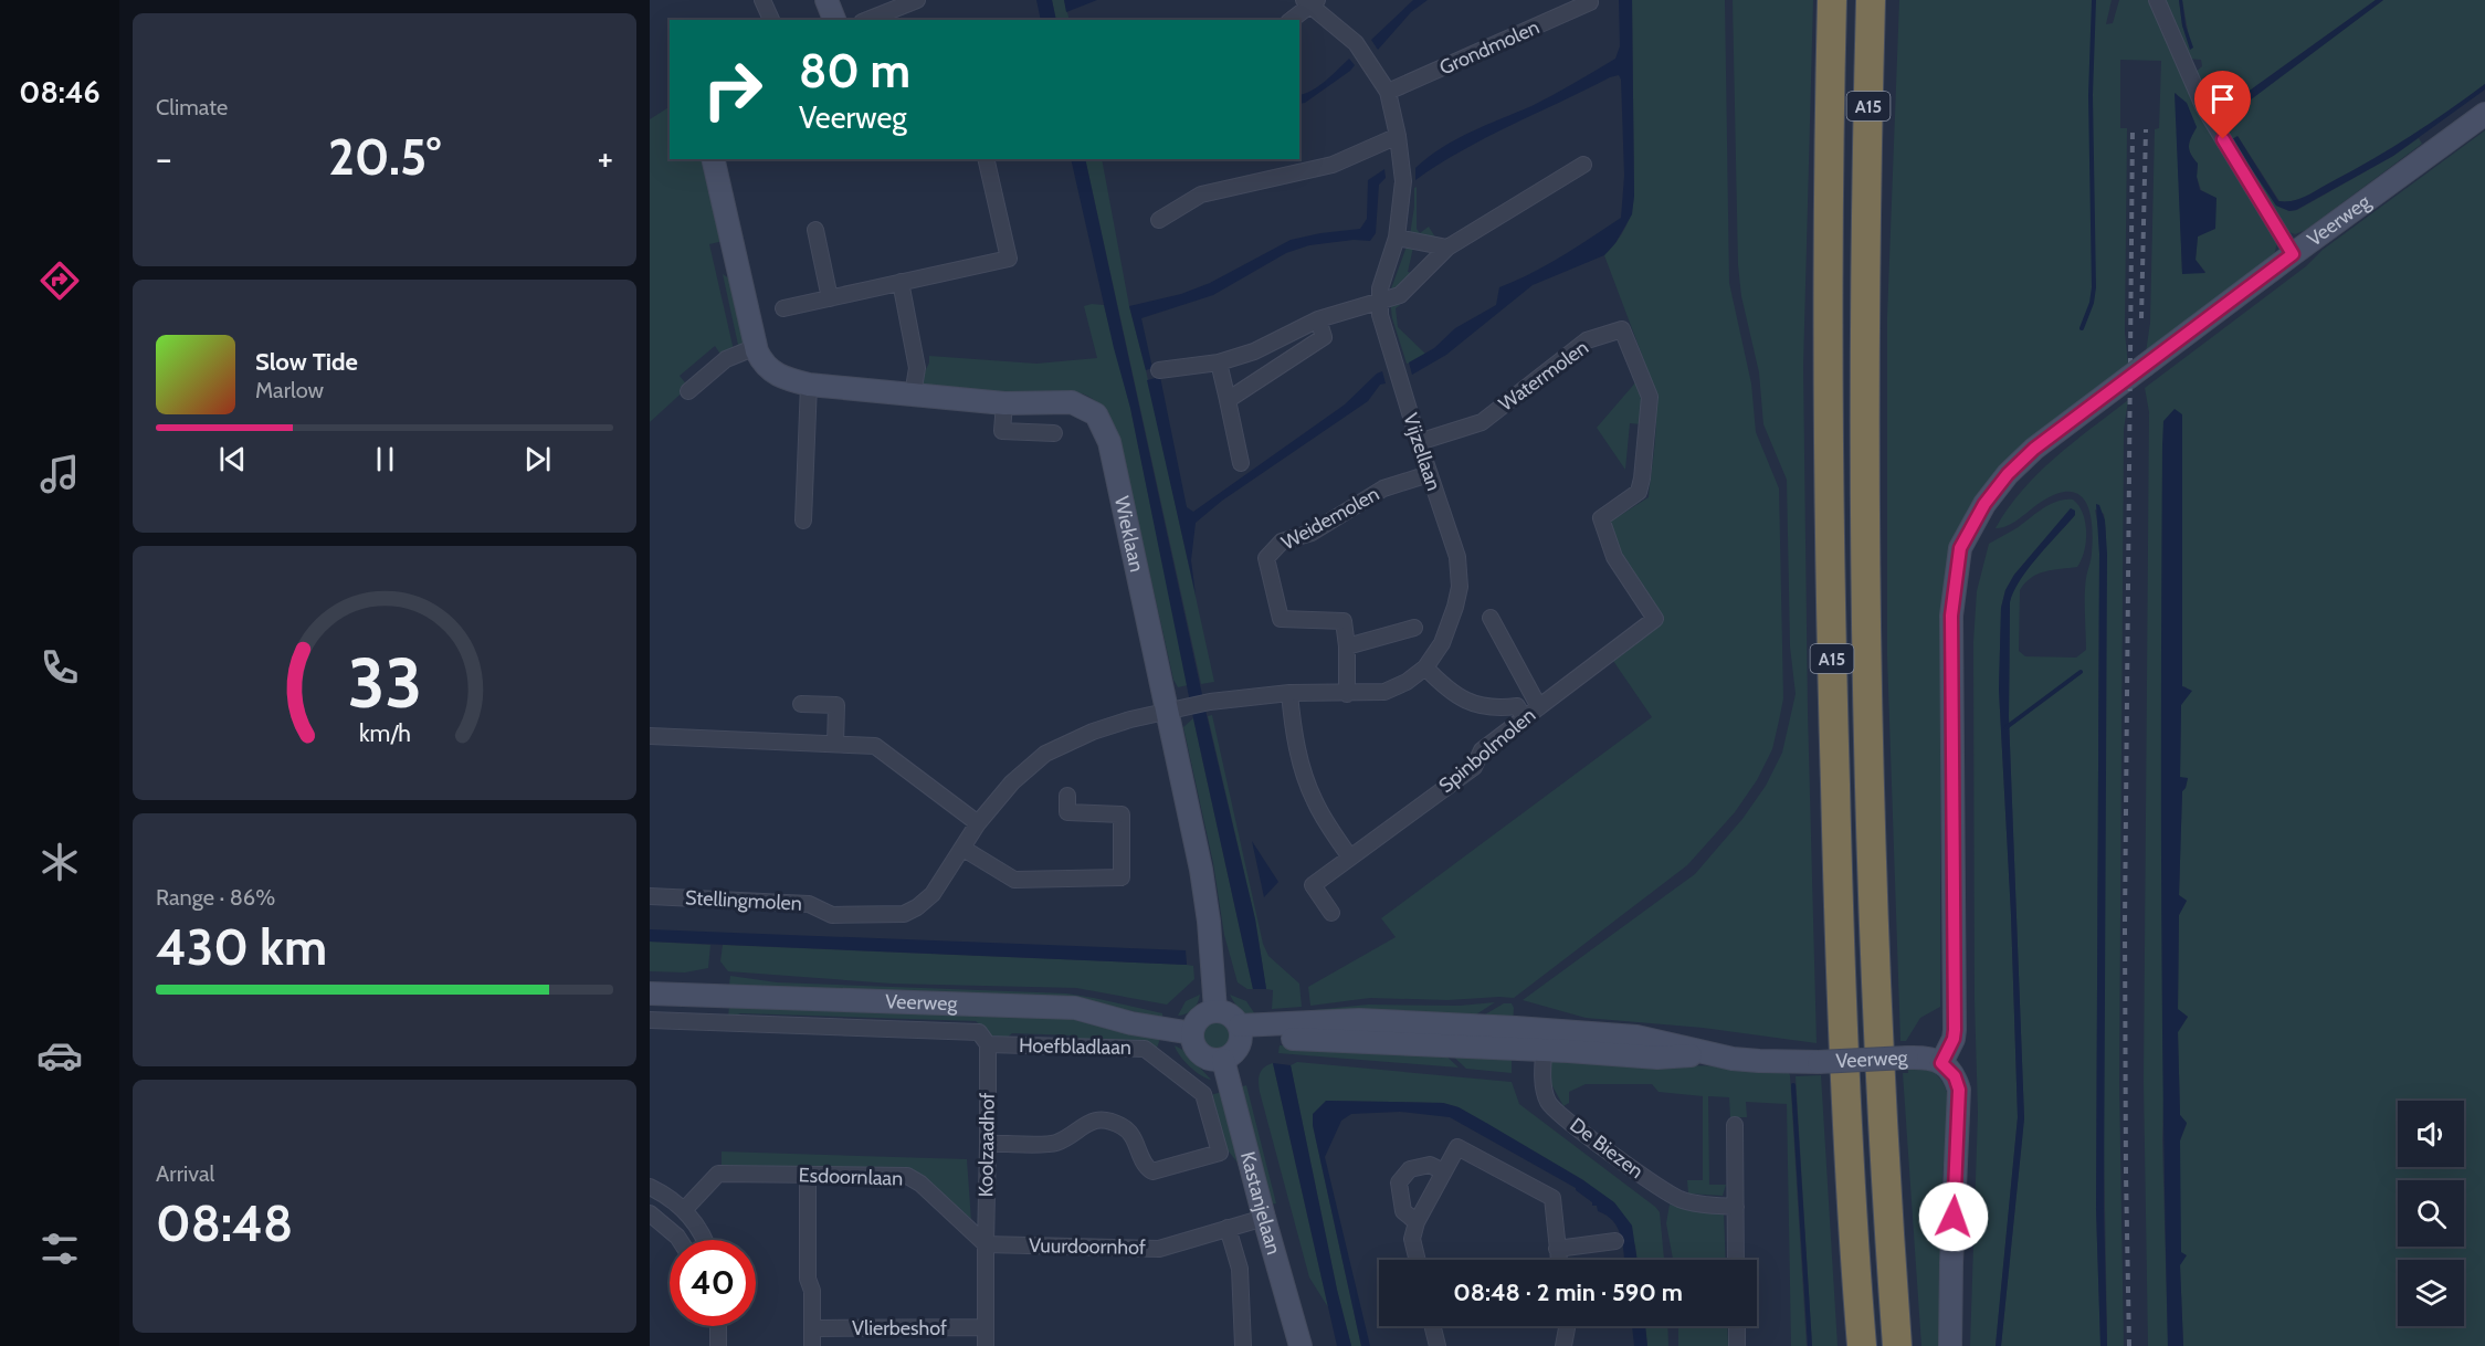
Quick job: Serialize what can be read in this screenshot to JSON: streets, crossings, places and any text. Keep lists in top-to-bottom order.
{
  "streets": {
    "highway": ["A15"],
    "street": [
      "Grondmolen",
      "Veerweg",
      "Watermolen",
      "Vijzellaan",
      "Weidemolen",
      "Wieklaan",
      "Spinbolmolen",
      "Stellingmolen",
      "Hoefbladlaan",
      "Koolzaadhof",
      "De Biezen",
      "Esdoornlaan",
      "Kastanjelaan",
      "Vuurdoornhof",
      "Vlierbeshof"
    ]
  },
  "crossings": [
    ["Grondmolen", "Vijzellaan"],
    ["Veerweg", "Wieklaan"],
    ["Veerweg", "De Biezen"],
    ["Veerweg", "Kastanjelaan"],
    ["Watermolen", "Vijzellaan"],
    ["Watermolen", "Spinbolmolen"],
    ["Vijzellaan", "Weidemolen"],
    ["Vijzellaan", "Wieklaan"],
    ["Vijzellaan", "Stellingmolen"],
    ["Wieklaan", "Kastanjelaan"],
    ["Hoefbladlaan", "Koolzaadhof"],
    ["Koolzaadhof", "Esdoornlaan"],
    ["Koolzaadhof", "Vuurdoornhof"],
    ["Esdoornlaan", "Vuurdoornhof"],
    ["Kastanjelaan", "Vuurdoornhof"]
  ],
  "page": {
    "tabs": "08:46",
    "tile": [
      "Climate",
      ["Range · 86%", "430 km"],
      ["Arrival", "08:48"]
    ],
    "turn": ["80 m", "Veerweg"],
    "heat": ["−", "20.5°", "+"],
    "song": ["Slow Tide", "Marlow"],
    "limit": "40",
    "trip": "08:48 · 2 min · 590 m",
    "gauge": ["33", "km/h"]
  }
}
